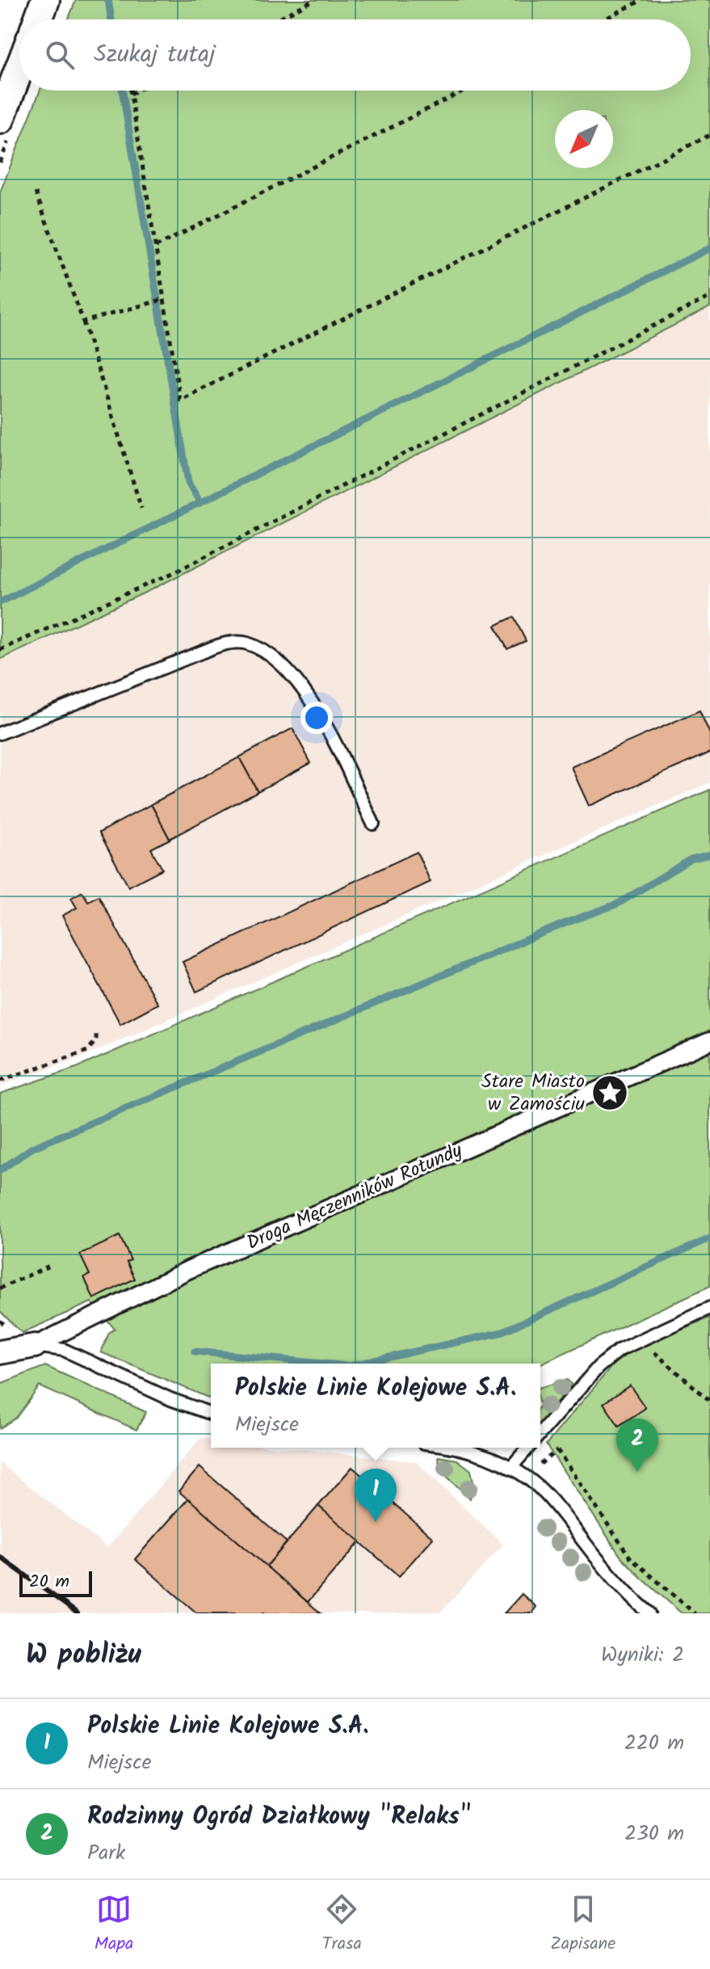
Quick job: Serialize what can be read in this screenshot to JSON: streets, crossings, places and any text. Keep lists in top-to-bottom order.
{
  "streets": {
    "street": ["Droga Męczenników Rotundy"]
  },
  "places": {
    "place": ["Stare Miasto w Zamościu"]
  },
  "scale_bar": "20 m",
  "north": "bottom left",
  "page": {
    "search": "Szukaj tutaj",
    "popup": ["Polskie Linie Kolejowe S.A.", "Miejsce"],
    "pins": ["2", "1"],
    "scale": "20 m",
    "heading": ["W pobliżu", "Wyniki: 2"],
    "list": [
      {
        "mark": "1",
        "name": "Polskie Linie Kolejowe S.A.",
        "note": "Miejsce",
        "value": "220 m"
      },
      {
        "mark": "2",
        "name": "Rodzinny Ogród Działkowy \"Relaks\"",
        "note": "Park",
        "value": "230 m"
      }
    ],
    "nav": ["Mapa", "Trasa", "Zapisane"]
  }
}
